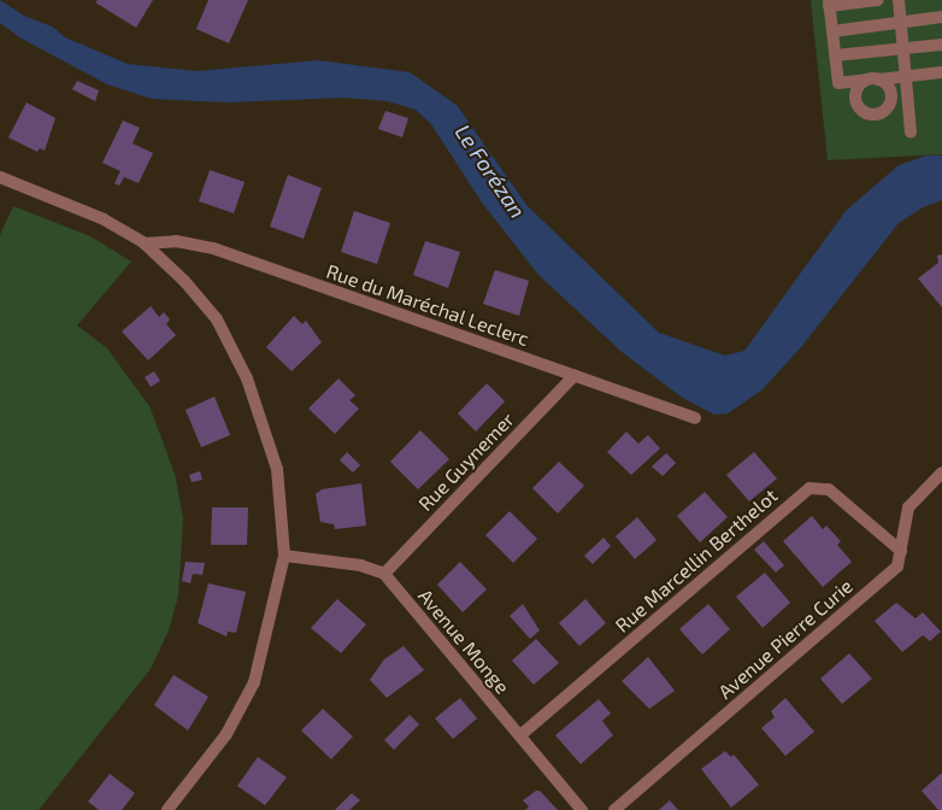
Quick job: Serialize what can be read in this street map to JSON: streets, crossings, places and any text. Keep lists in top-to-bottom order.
{
  "streets": {
    "street": [
      "Rue du Maréchal Leclerc",
      "Rue Guynemer",
      "Rue Marcellin Berthelot",
      "Avenue Pierre Curie",
      "Avenue Monge"
    ]
  },
  "crossings": [
    ["Rue du Maréchal Leclerc", "Rue Guynemer"],
    ["Rue Guynemer", "Avenue Monge"],
    ["Rue Marcellin Berthelot", "Avenue Pierre Curie"],
    ["Rue Marcellin Berthelot", "Avenue Monge"]
  ],
  "water": ["Le Forézan"]
}
